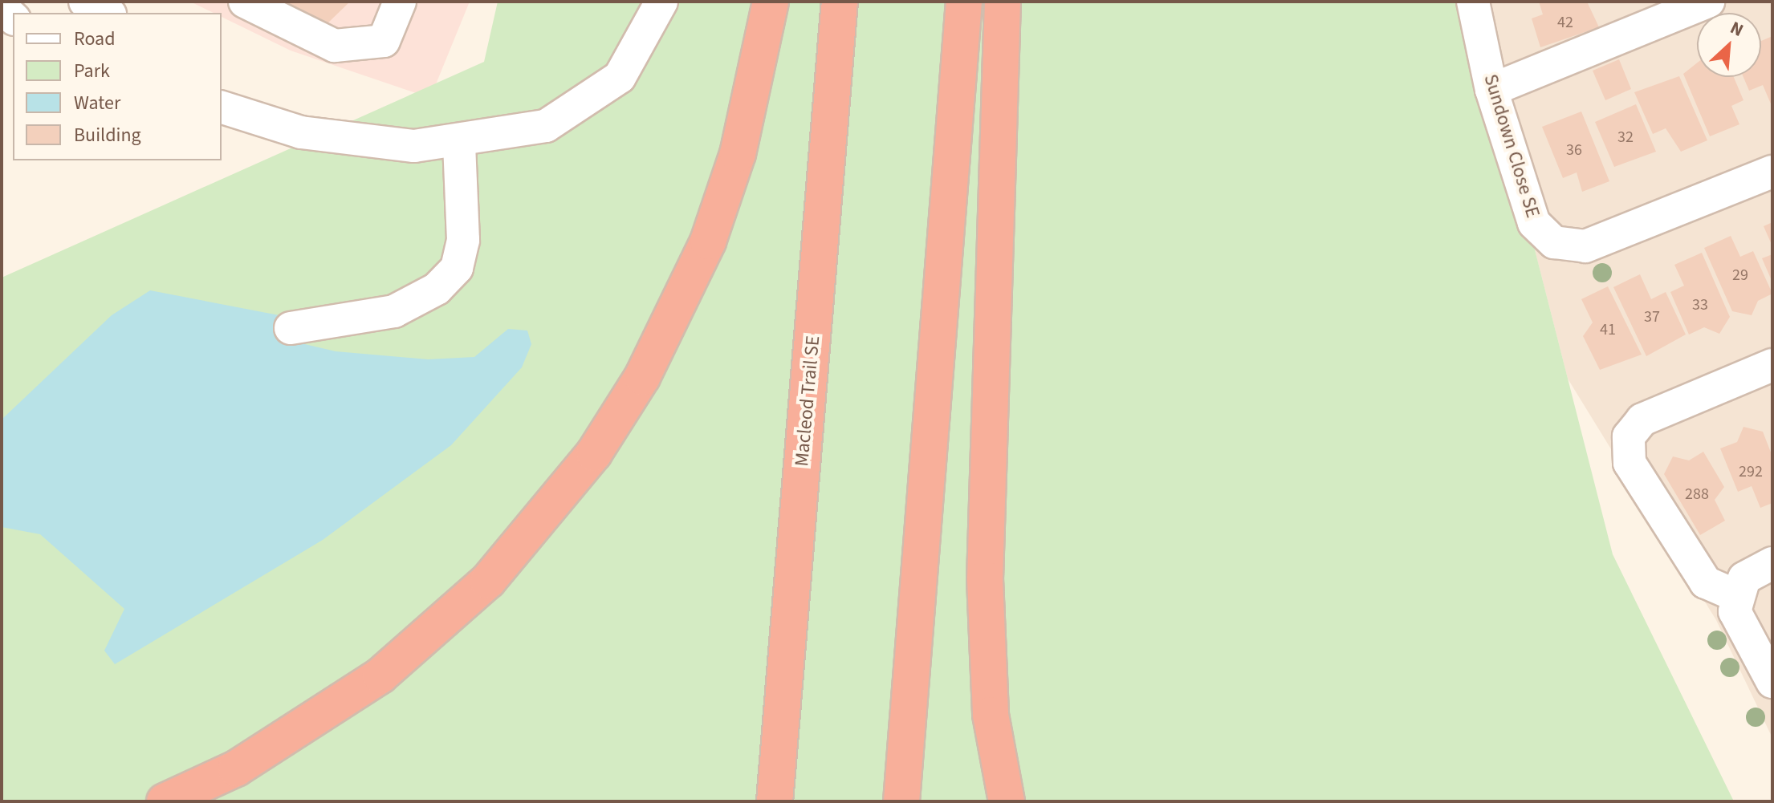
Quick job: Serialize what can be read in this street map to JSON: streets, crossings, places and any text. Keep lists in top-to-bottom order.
{
  "streets": {
    "highway": ["Macleod Trail SE"],
    "street": ["Sundown Close SE"]
  },
  "house_numbers": [
    "42",
    "32",
    "36",
    "29",
    "33",
    "37",
    "41",
    "292",
    "288"
  ],
  "legend": [
    "Road",
    "Park",
    "Water",
    "Building"
  ],
  "north": "top right"
}
